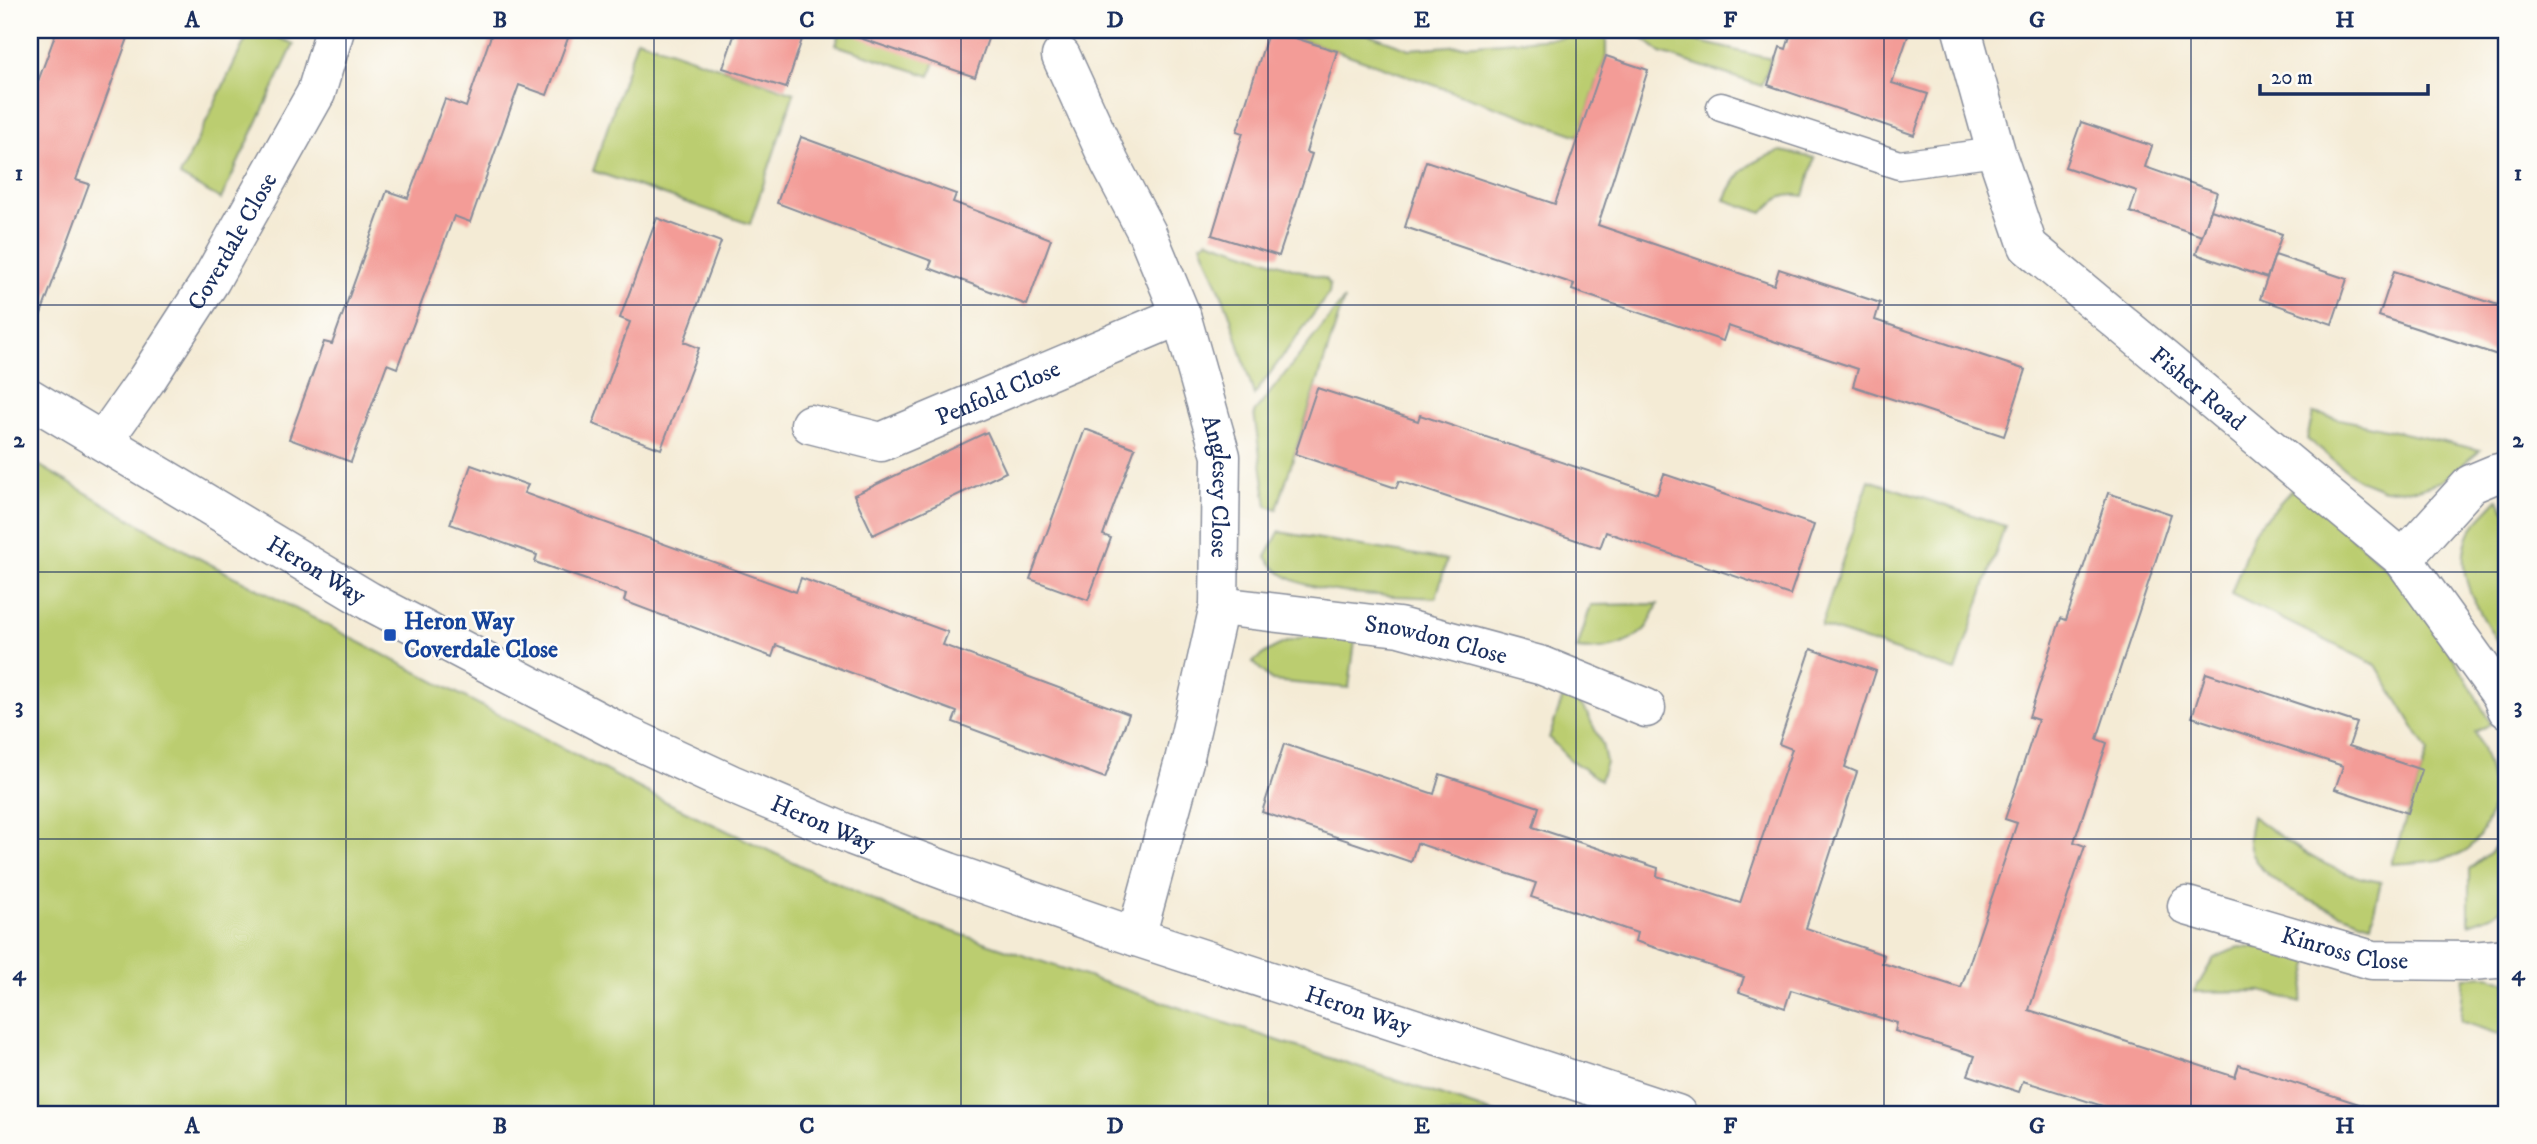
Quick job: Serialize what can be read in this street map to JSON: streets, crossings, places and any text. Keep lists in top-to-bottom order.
{
  "streets": {
    "street": [
      "Coverdale Close",
      "Fisher Road",
      "Penfold Close",
      "Anglesey Close",
      "Heron Way",
      "Snowdon Close",
      "Kinross Close"
    ]
  },
  "crossings": [
    ["Coverdale Close", "Heron Way"],
    ["Penfold Close", "Anglesey Close"],
    ["Anglesey Close", "Heron Way"],
    ["Anglesey Close", "Snowdon Close"]
  ],
  "places": {
    "transit": ["Heron Way Coverdale Close"]
  },
  "scale_bar": "20 m",
  "grid": {
    "columns": [
      "A",
      "B",
      "C",
      "D",
      "E",
      "F",
      "G",
      "H"
    ],
    "rows": [
      "1",
      "2",
      "3",
      "4"
    ]
  }
}
